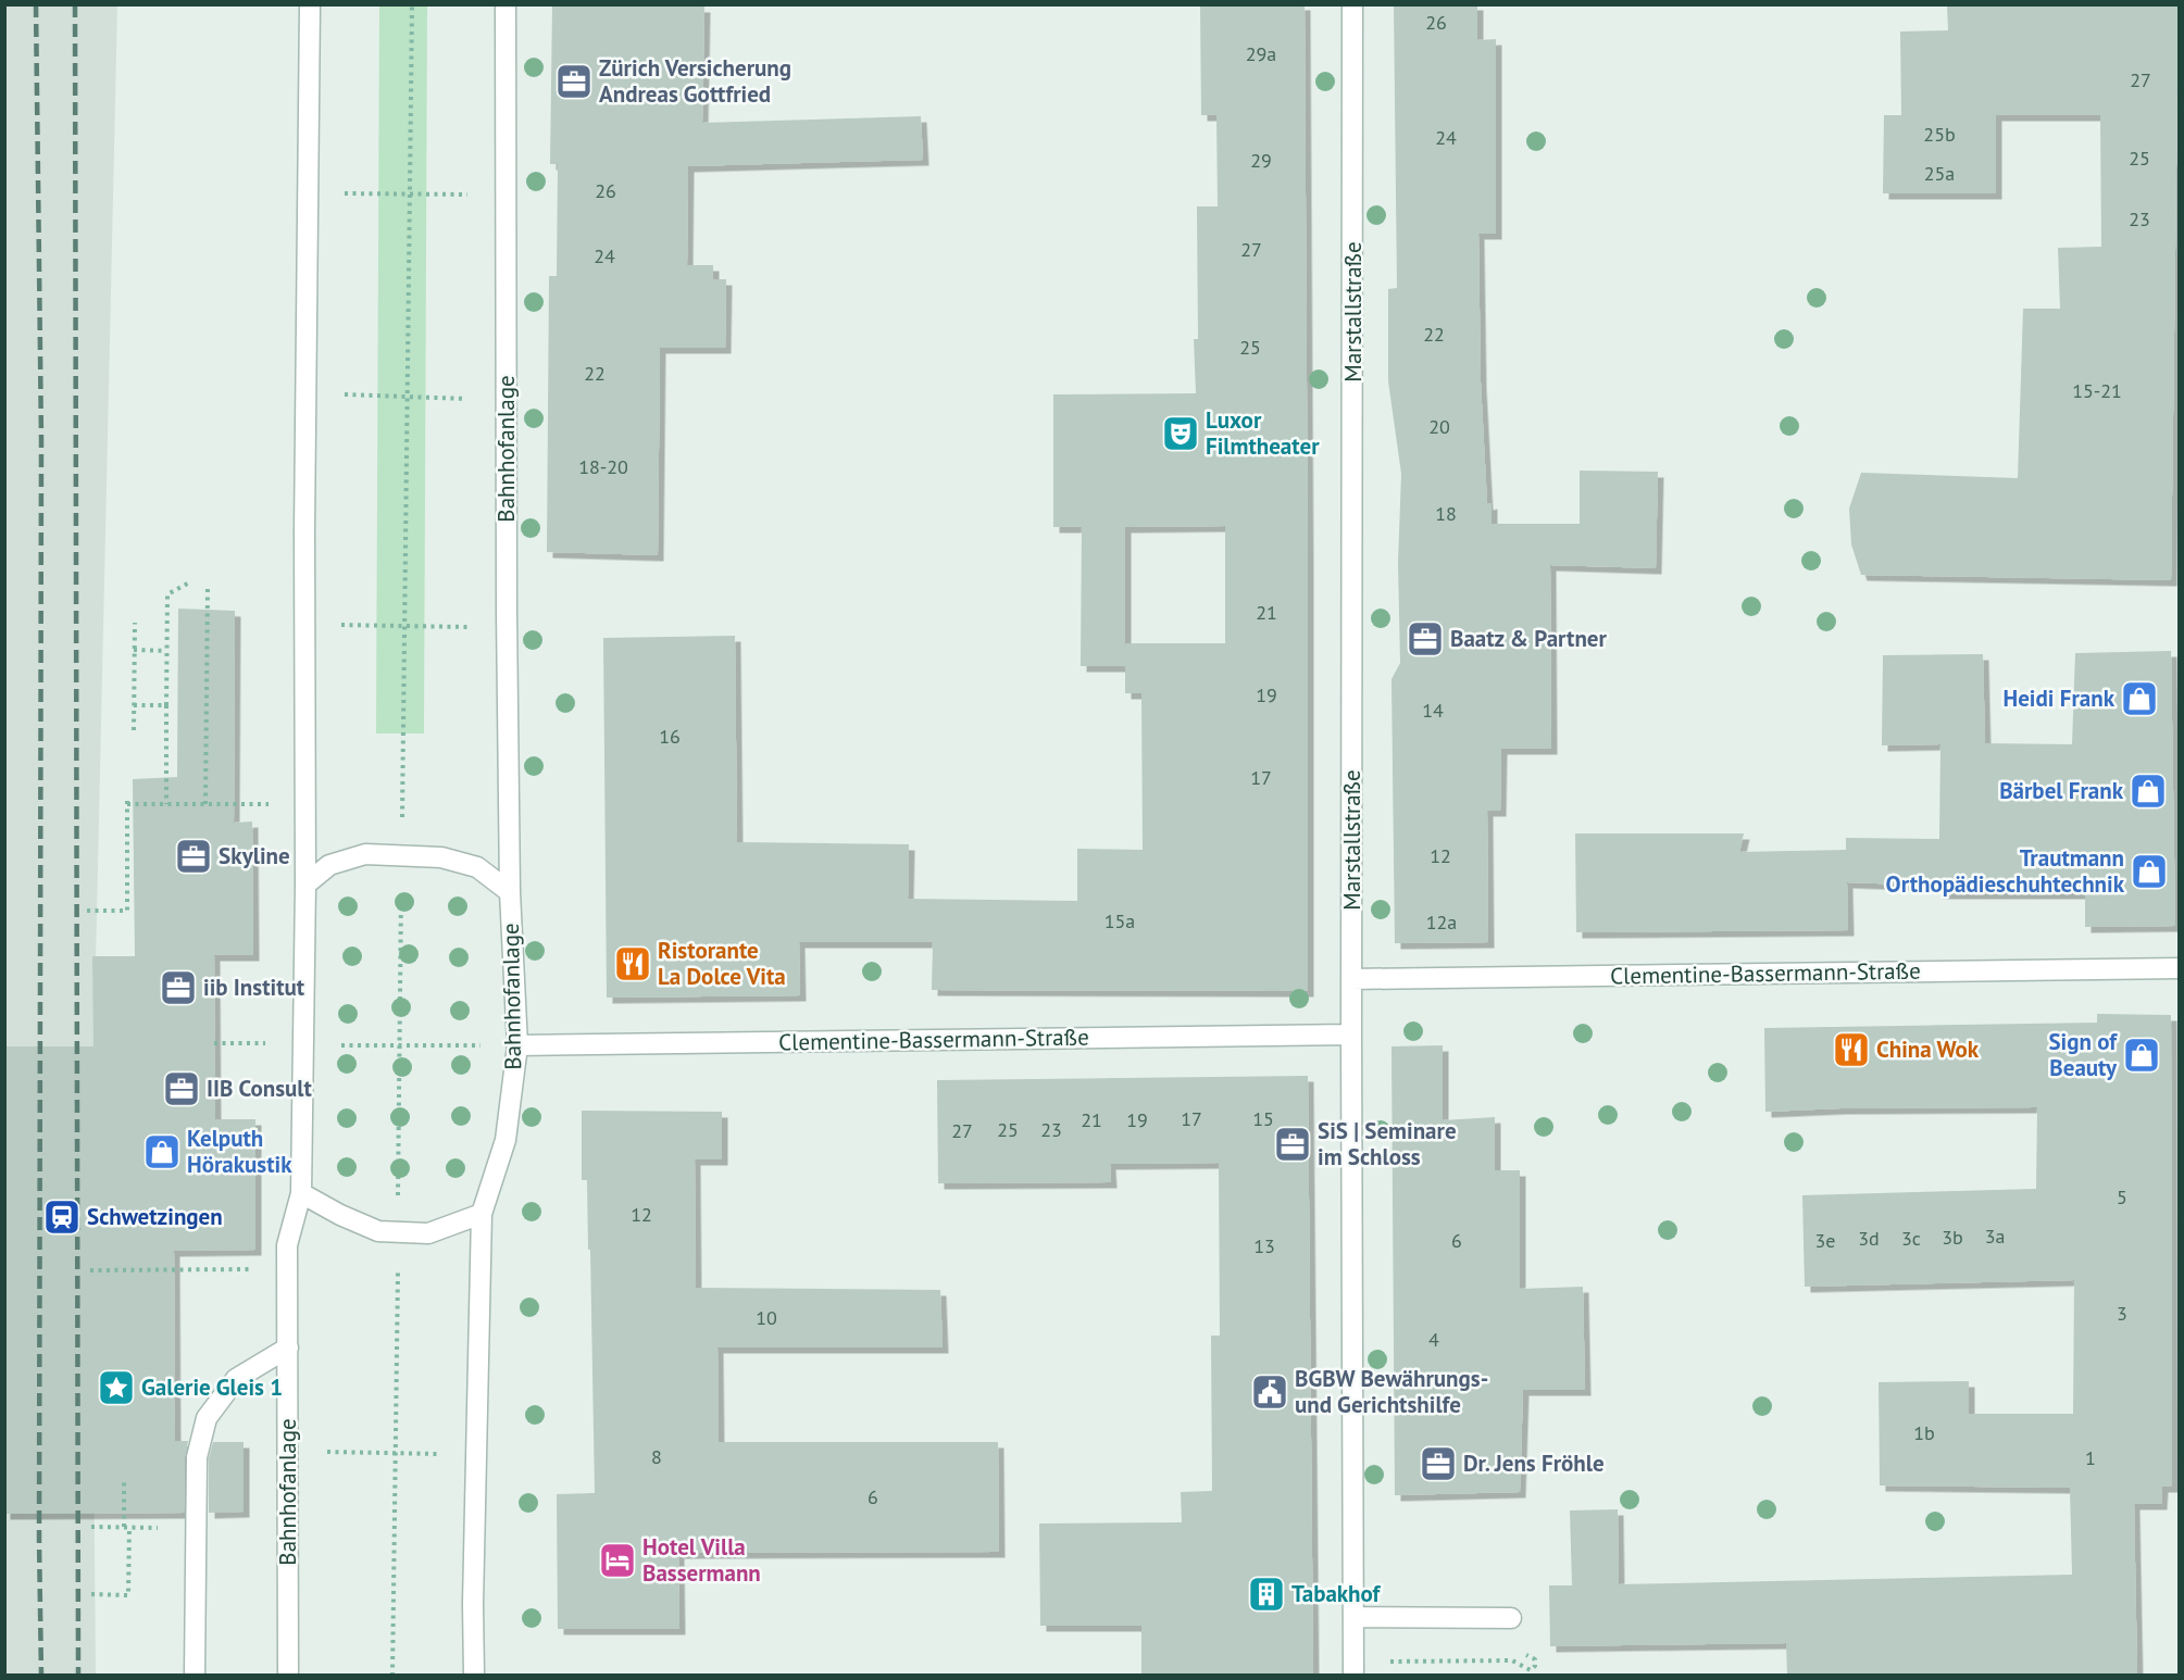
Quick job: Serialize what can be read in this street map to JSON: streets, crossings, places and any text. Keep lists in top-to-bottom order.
{
  "streets": {
    "street": ["Marstallstraße", "Bahnhofanlage", "Clementine-Bassermann-Straße"]
  },
  "crossings": [
    ["Marstallstraße", "Clementine-Bassermann-Straße"],
    ["Bahnhofanlage", "Clementine-Bassermann-Straße"]
  ],
  "places": {
    "office": [
      "Zürich Versicherung Andreas Gottfried",
      "Baatz & Partner",
      "Skyline",
      "iib Institut",
      "IIB Consult",
      "SiS | Seminare im Schloss",
      "Dr. Jens Fröhle"
    ],
    "theatre": ["Luxor Filmtheater"],
    "shop": [
      "Heidi Frank",
      "Bärbel Frank",
      "Trautmann Orthopädieschuhtechnik",
      "Sign of Beauty",
      "Kelputh Hörakustik"
    ],
    "restaurant": ["Ristorante La Dolce Vita", "China Wok"],
    "station": ["Schwetzingen"],
    "place": ["Galerie Gleis 1"],
    "public building": ["BGBW Bewährungs- und Gerichtshilfe"],
    "hotel": ["Hotel Villa Bassermann"],
    "building": ["Tabakhof"]
  },
  "house_numbers": [
    "26",
    "29a",
    "27",
    "25b",
    "24",
    "25",
    "29",
    "25a",
    "26",
    "23",
    "27",
    "24",
    "22",
    "25",
    "22",
    "15-21",
    "20",
    "18-20",
    "18",
    "21",
    "19",
    "14",
    "16",
    "17",
    "12",
    "15a",
    "12a",
    "17",
    "15",
    "21",
    "19",
    "25",
    "23",
    "27",
    "5",
    "12",
    "3a",
    "3b",
    "3d",
    "3c",
    "6",
    "3e",
    "13",
    "3",
    "10",
    "4",
    "1b",
    "8",
    "1",
    "6"
  ]
}
